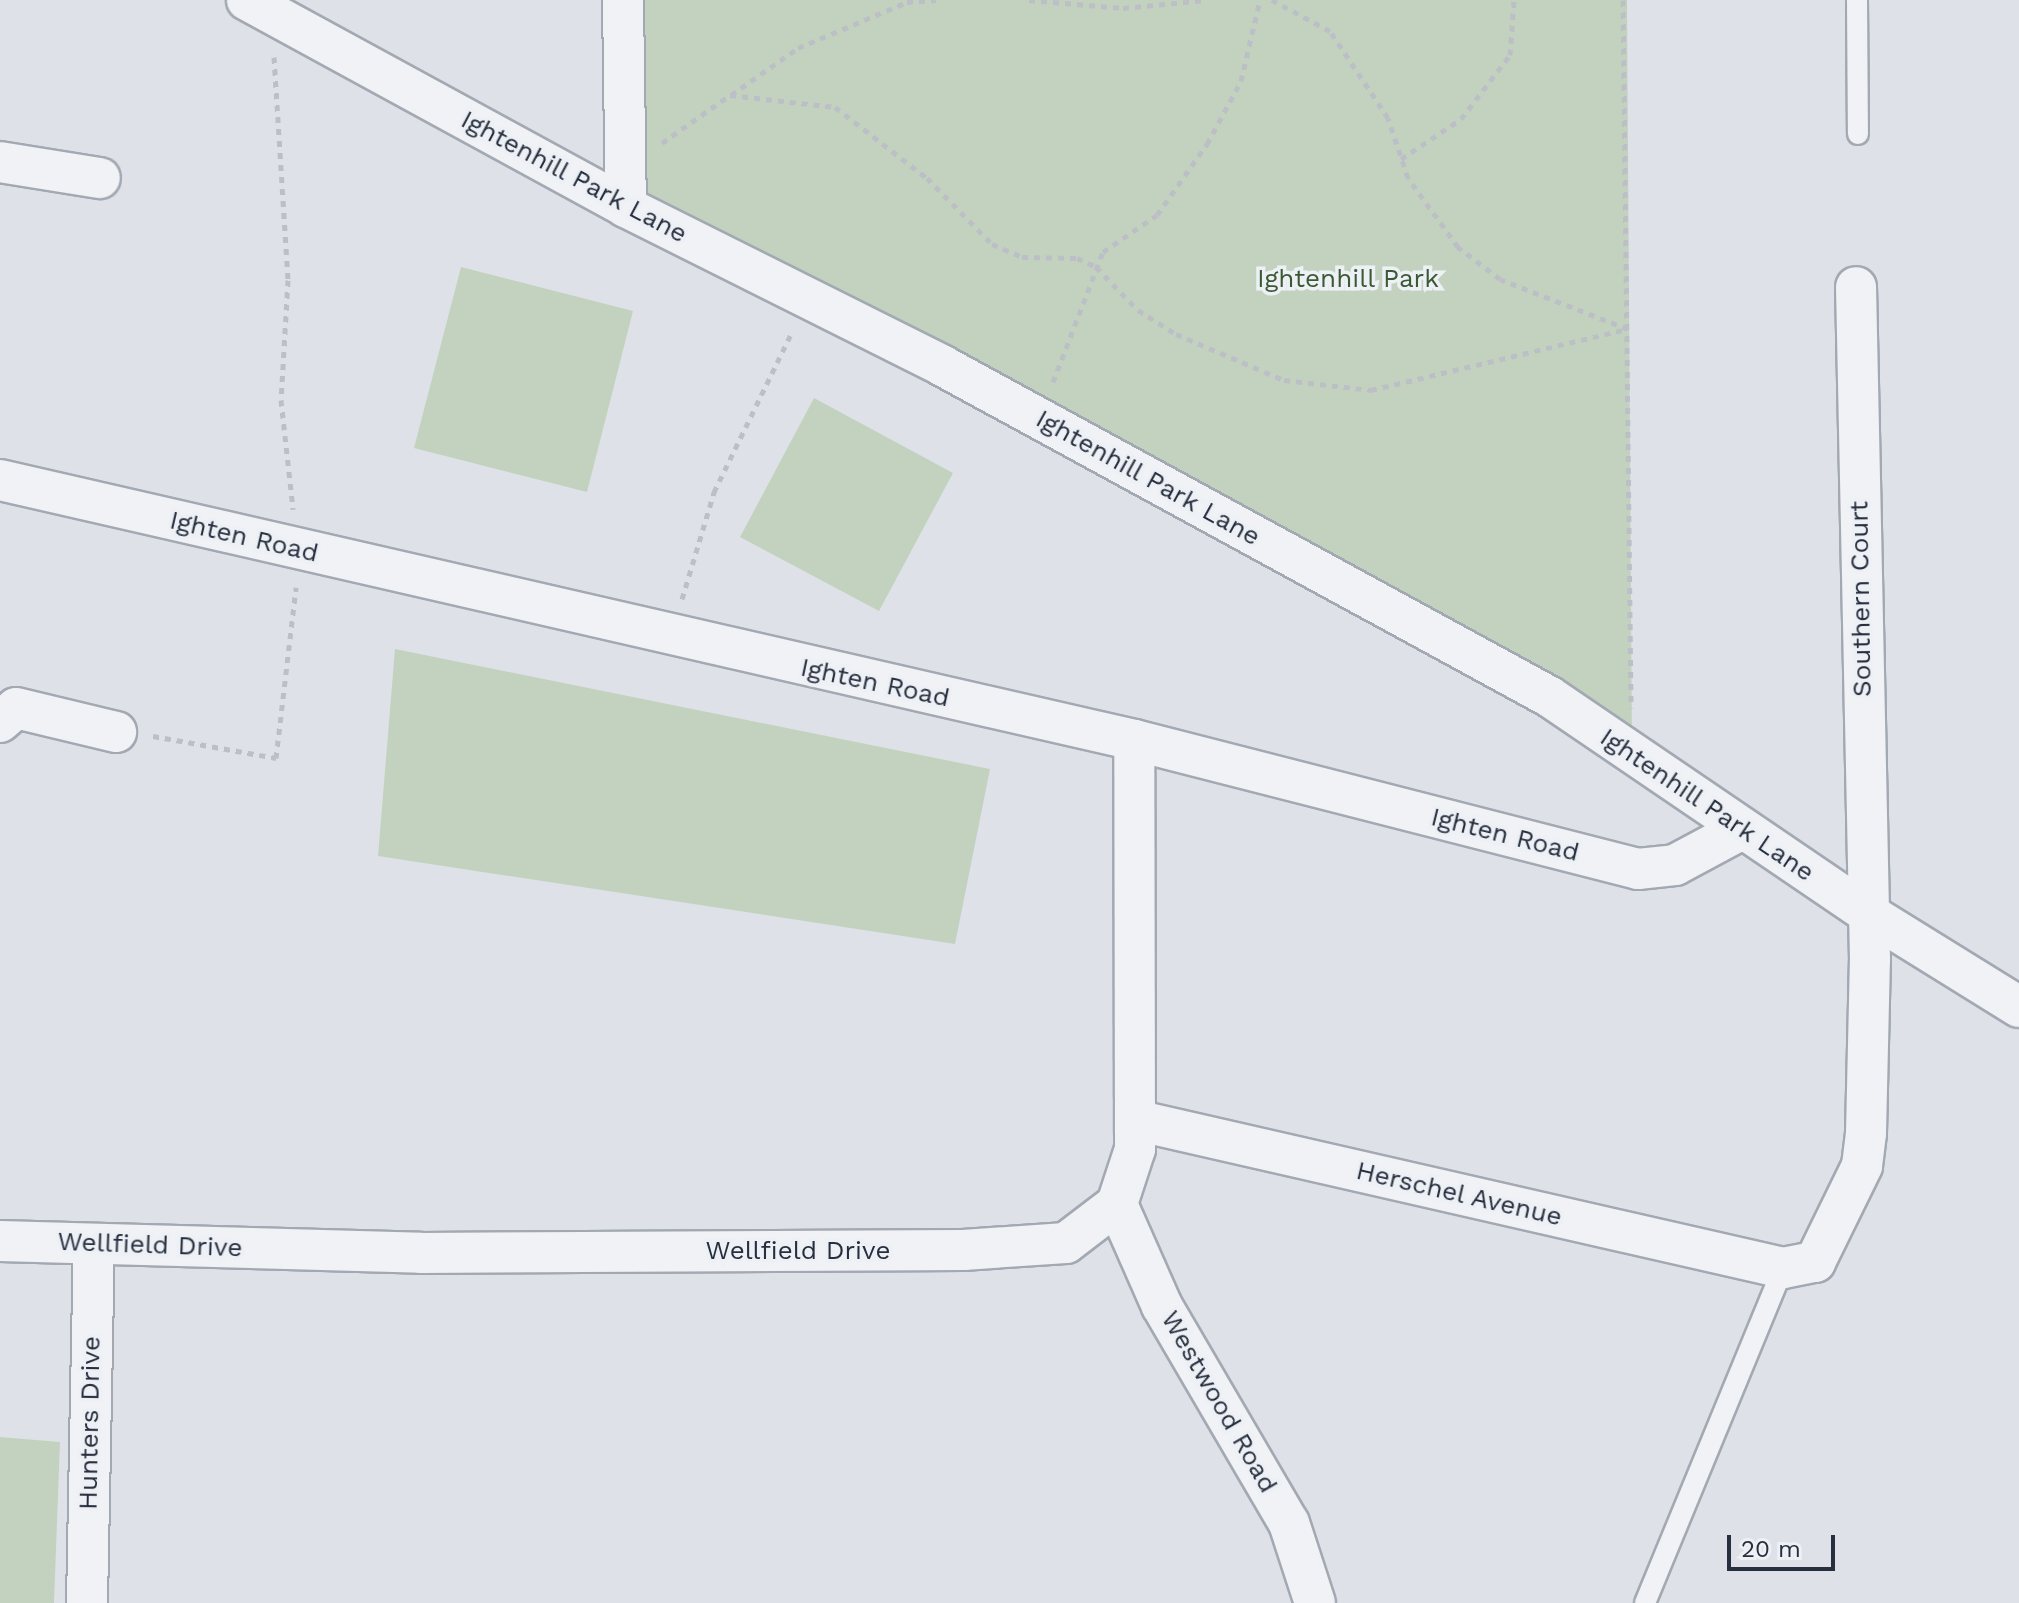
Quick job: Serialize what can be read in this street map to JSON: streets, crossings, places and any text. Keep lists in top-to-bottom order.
{
  "streets": {
    "street": [
      "Ightenhill Park Lane",
      "Ighten Road",
      "Southern Court",
      "Herschel Avenue",
      "Wellfield Drive",
      "Westwood Road",
      "Hunters Drive"
    ]
  },
  "crossings": [
    ["Ightenhill Park Lane", "Ighten Road"],
    ["Ightenhill Park Lane", "Southern Court"],
    ["Southern Court", "Herschel Avenue"],
    ["Wellfield Drive", "Westwood Road"],
    ["Wellfield Drive", "Hunters Drive"]
  ],
  "parks": ["Ightenhill Park"],
  "scale_bar": "20 m"
}
